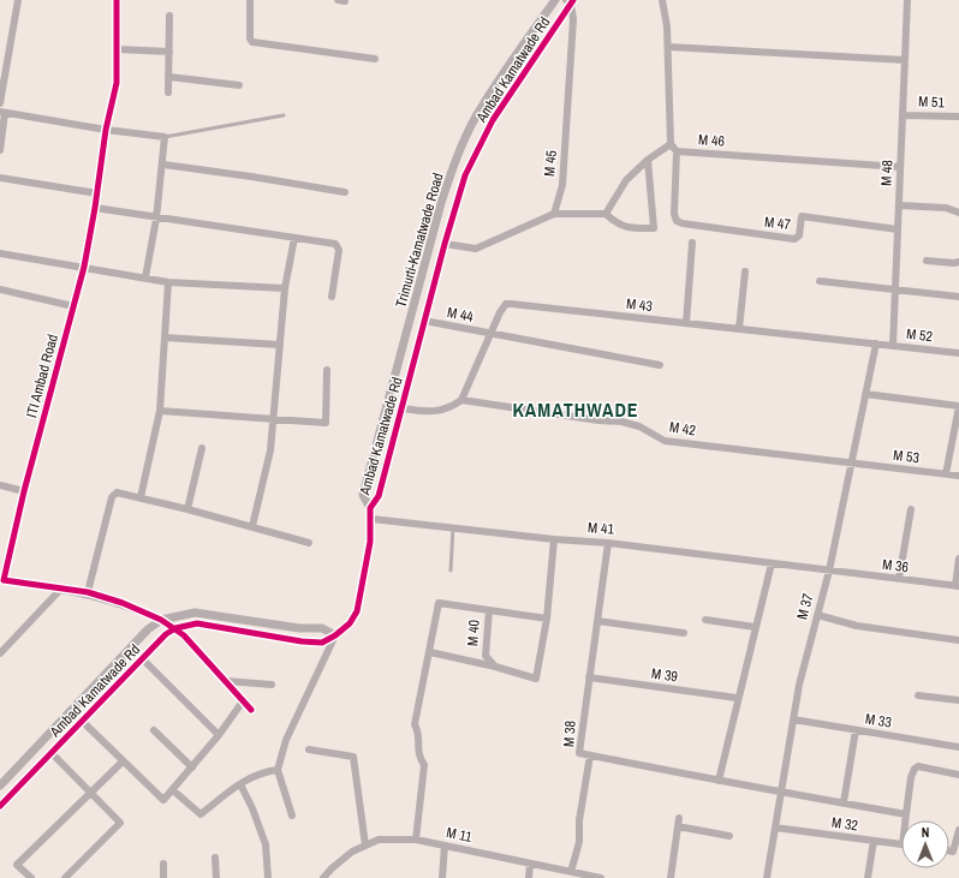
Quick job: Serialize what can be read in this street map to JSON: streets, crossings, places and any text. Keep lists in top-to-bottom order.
{
  "streets": {
    "street": [
      "Ambad Kamatwade Rd",
      "M 51",
      "M 46",
      "M 45",
      "M 48",
      "M 47",
      "Trimurti-Kamatwade Road",
      "M 43",
      "M 44",
      "M 52",
      "ITI Ambad Road",
      "M 42",
      "M 53",
      "M 41",
      "M 36",
      "M 37",
      "M 40",
      "M 39",
      "M 33",
      "M 38",
      "M 32",
      "M 11"
    ]
  },
  "crossings": [
    ["Ambad Kamatwade Rd", "M 45"],
    ["Ambad Kamatwade Rd", "Trimurti-Kamatwade Road"],
    ["Ambad Kamatwade Rd", "M 44"],
    ["Ambad Kamatwade Rd", "ITI Ambad Road"],
    ["Ambad Kamatwade Rd", "M 41"],
    ["M 51", "M 48"],
    ["M 46", "M 48"],
    ["M 46", "M 47"],
    ["M 48", "M 47"],
    ["M 48", "M 52"],
    ["M 43", "M 44"],
    ["M 43", "M 52"],
    ["M 43", "M 42"],
    ["M 43", "M 37"],
    ["M 52", "M 37"],
    ["M 42", "M 53"],
    ["M 42", "M 37"],
    ["M 53", "M 37"],
    ["M 41", "M 36"],
    ["M 41", "M 37"],
    ["M 41", "M 38"],
    ["M 36", "M 37"],
    ["M 37", "M 33"],
    ["M 37", "M 38"],
    ["M 37", "M 32"],
    ["M 39", "M 38"]
  ],
  "districts": ["KAMATHWADE"],
  "north": "top"
}
